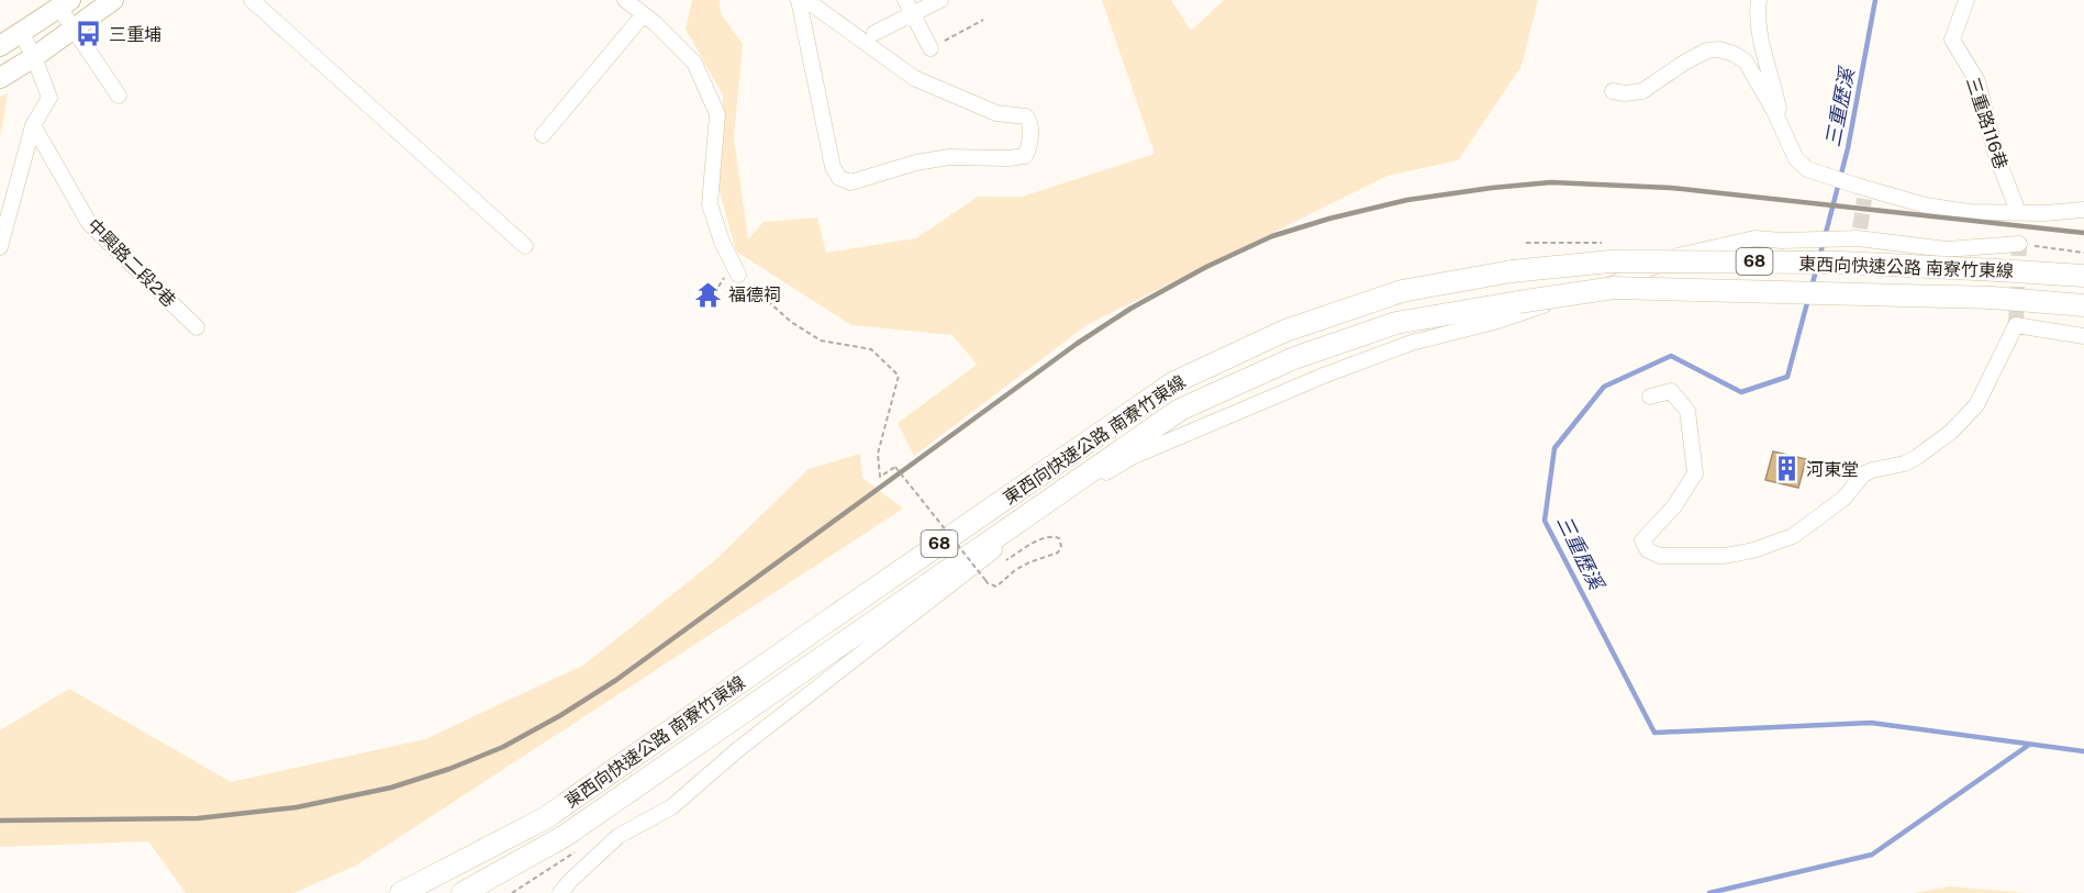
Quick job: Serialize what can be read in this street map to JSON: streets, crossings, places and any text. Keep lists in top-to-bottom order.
{
  "streets": {
    "highway": ["68", "東西向快速公路 南寮竹東線"],
    "lane": ["三重路116巷", "中興路二段2巷"]
  },
  "water": ["三重歷溪"],
  "places": {
    "bus stop": ["三重埔"],
    "temple": ["福德祠"],
    "building": ["河東堂"]
  }
}
